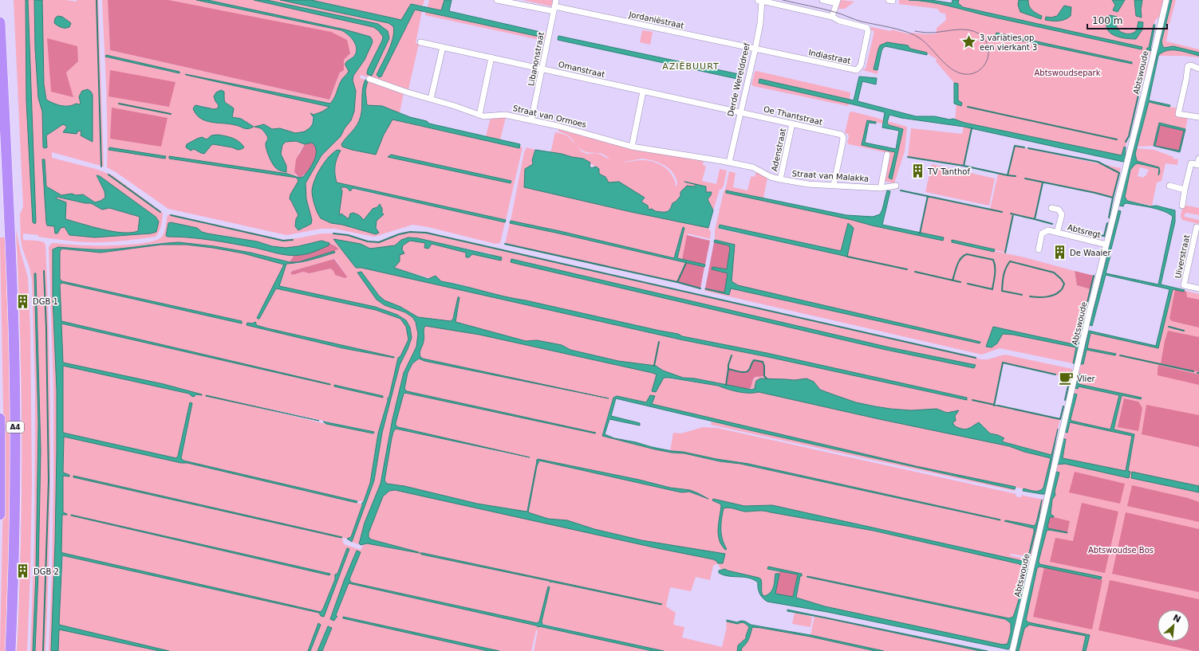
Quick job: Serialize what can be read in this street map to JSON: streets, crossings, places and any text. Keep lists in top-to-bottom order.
{
  "streets": {
    "highway": ["A4"],
    "street": [
      "Jordaniëstraat",
      "Indiastraat",
      "Libanonstraat",
      "Omanstraat",
      "Abtswoude",
      "Derde Werelddreef",
      "Oe Thantstraat",
      "Straat van Ormoes",
      "Adenstraat",
      "Straat van Malakka",
      "Abtsregt",
      "Uiverstraat"
    ]
  },
  "crossings": [
    ["Jordaniëstraat", "Indiastraat"],
    ["Jordaniëstraat", "Libanonstraat"],
    ["Jordaniëstraat", "Derde Werelddreef"],
    ["Indiastraat", "Derde Werelddreef"],
    ["Libanonstraat", "Omanstraat"],
    ["Libanonstraat", "Straat van Ormoes"],
    ["Omanstraat", "Derde Werelddreef"],
    ["Omanstraat", "Oe Thantstraat"],
    ["Abtswoude", "Abtsregt"],
    ["Derde Werelddreef", "Oe Thantstraat"],
    ["Derde Werelddreef", "Straat van Ormoes"],
    ["Derde Werelddreef", "Straat van Malakka"],
    ["Oe Thantstraat", "Adenstraat"],
    ["Oe Thantstraat", "Straat van Malakka"],
    ["Straat van Ormoes", "Straat van Malakka"],
    ["Adenstraat", "Straat van Malakka"]
  ],
  "districts": ["AZIËBUURT"],
  "parks": ["Abtswoudsepark", "Abtswoudse Bos"],
  "places": {
    "place": ["3 variaties op een vierkant 3"],
    "building": [
      "TV Tanthof",
      "De Waaier",
      "DGB 1",
      "DGB 2"
    ],
    "cafe": ["Vlier"]
  },
  "scale_bar": "100 m",
  "north": "top right"
}
